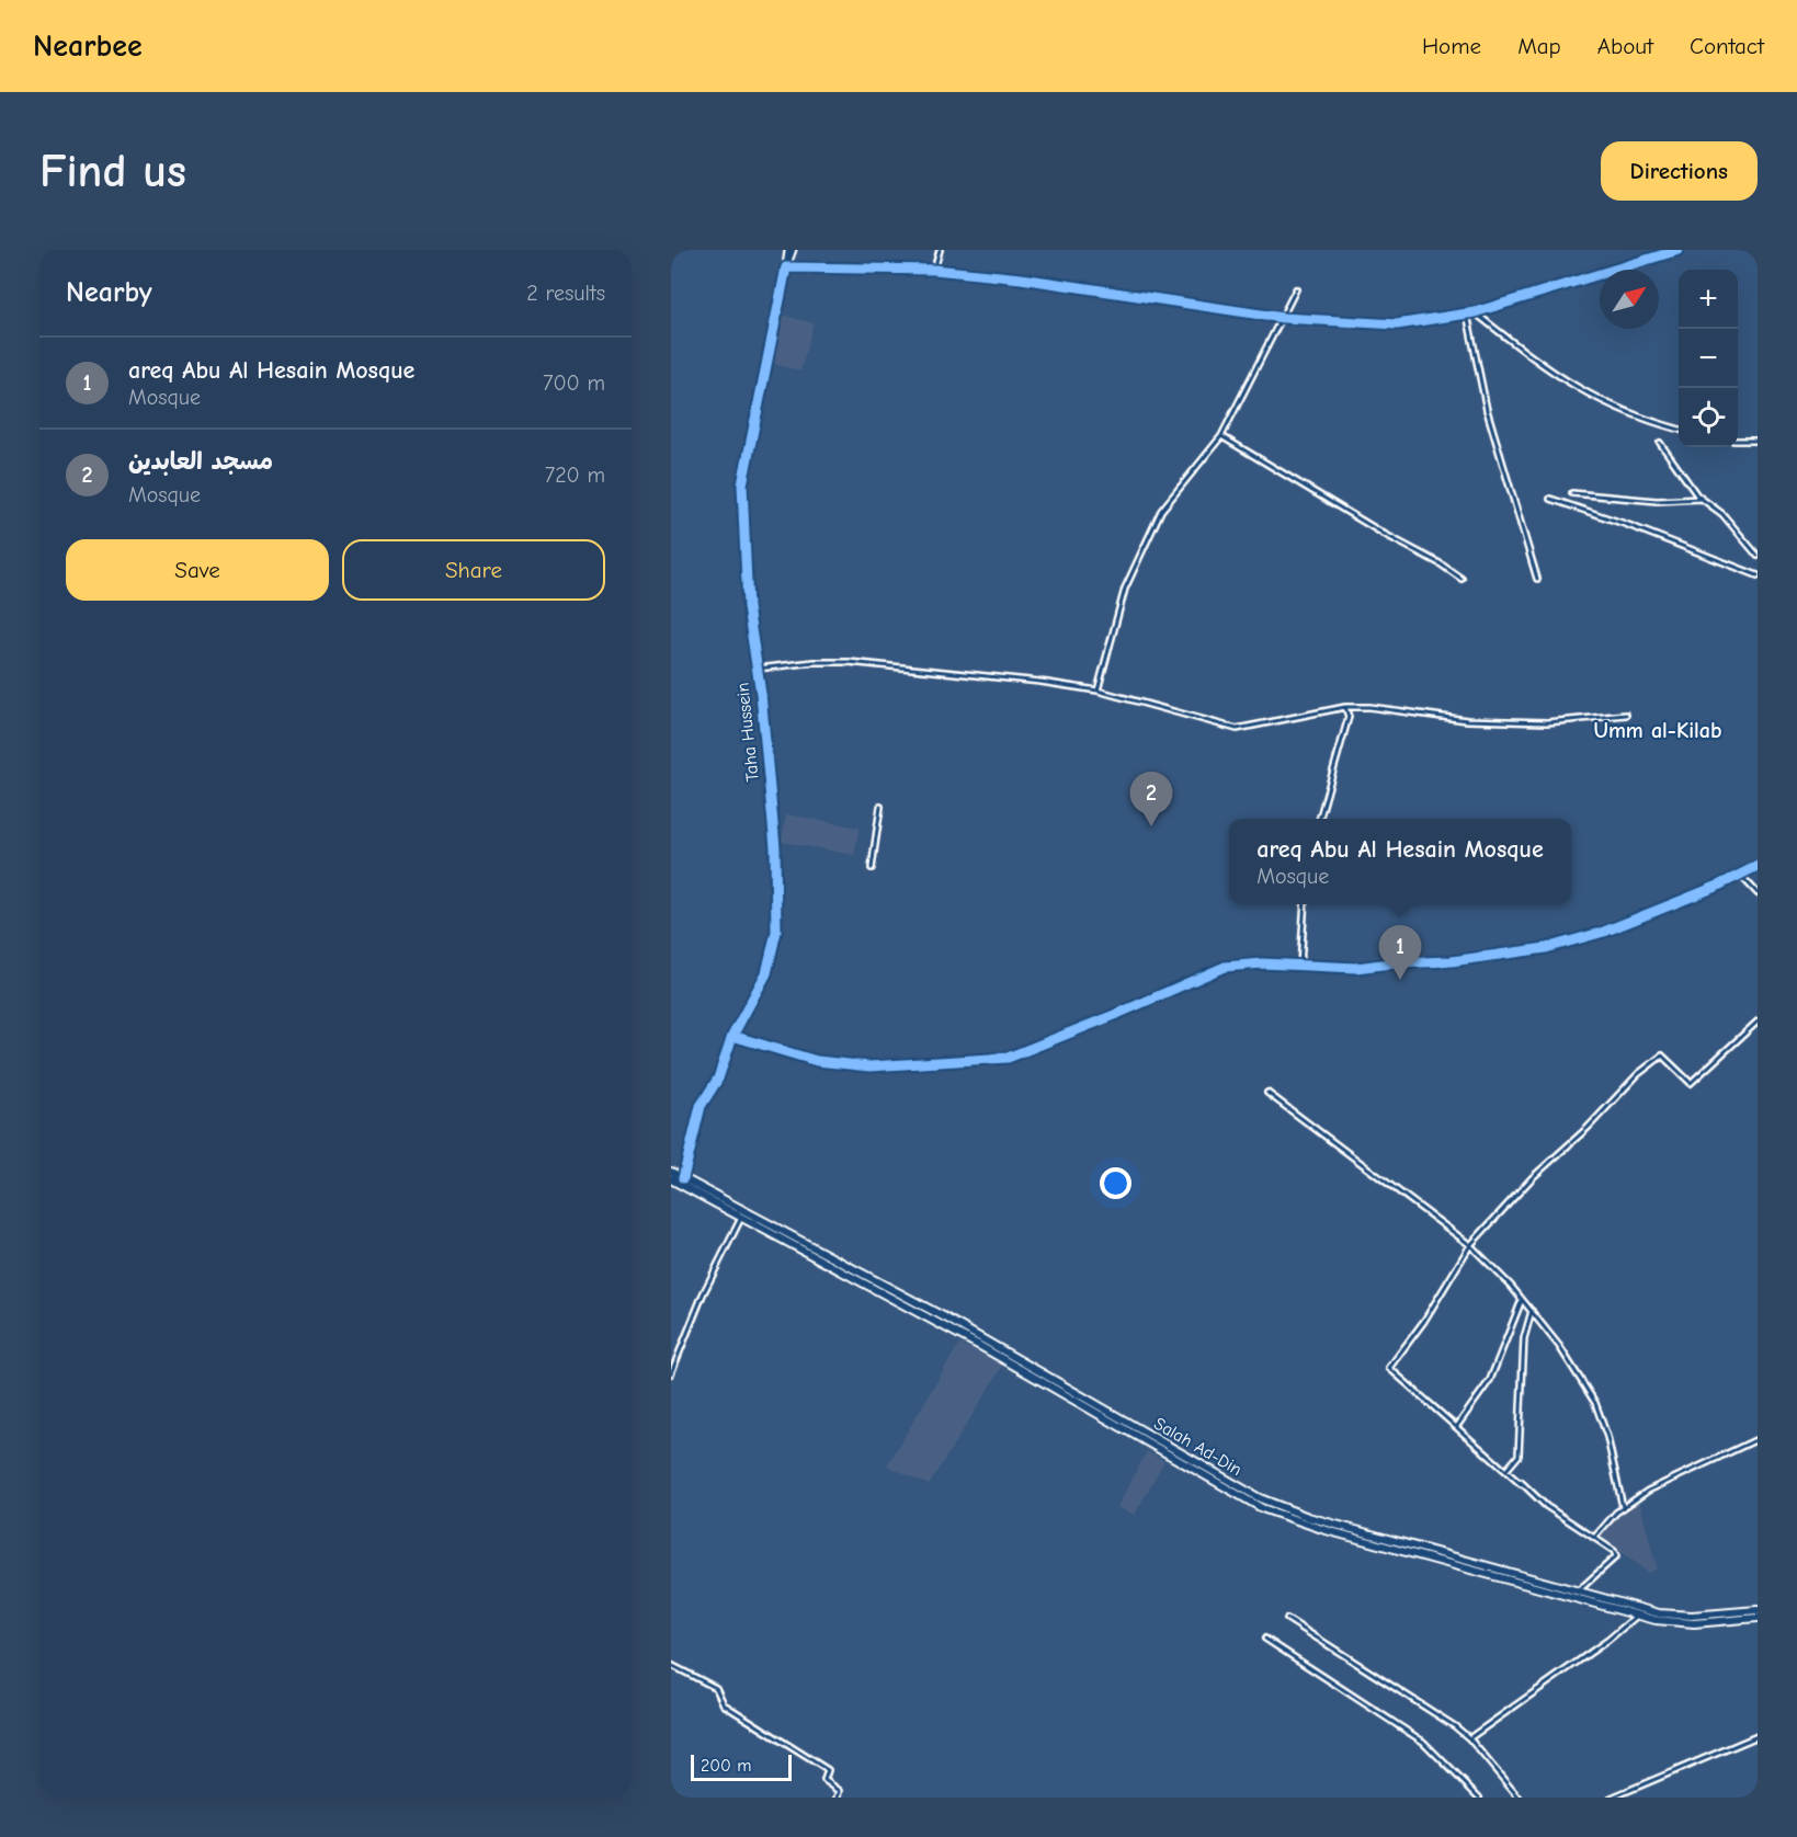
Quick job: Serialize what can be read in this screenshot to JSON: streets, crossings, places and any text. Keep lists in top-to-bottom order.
{
  "streets": {
    "highway": ["Salah Ad-Din"],
    "main road": ["Taha Hussein"]
  },
  "crossings": [
    ["Taha Hussein", "Salah Ad-Din"]
  ],
  "districts": ["Umm al-Kilab"],
  "scale_bar": "200 m",
  "north": "top right",
  "page": {
    "header": "Nearbee",
    "nav": [
      "Home",
      "Map",
      "About",
      "Contact"
    ],
    "buttons": [
      "Directions",
      ["Save", "Share"]
    ],
    "title": "Find us",
    "heading": ["Nearby", "2 results"],
    "map_buttons": ["+", "−"],
    "list": [
      {
        "mark": "1",
        "name": "areq Abu Al Hesain Mosque",
        "note": "Mosque",
        "value": "700 m"
      },
      {
        "mark": "2",
        "name": "مسجد العابدين",
        "note": "Mosque",
        "value": "720 m"
      }
    ],
    "pins": ["2", "1"],
    "popup": ["areq Abu Al Hesain Mosque", "Mosque"],
    "scale": "200 m"
  }
}
